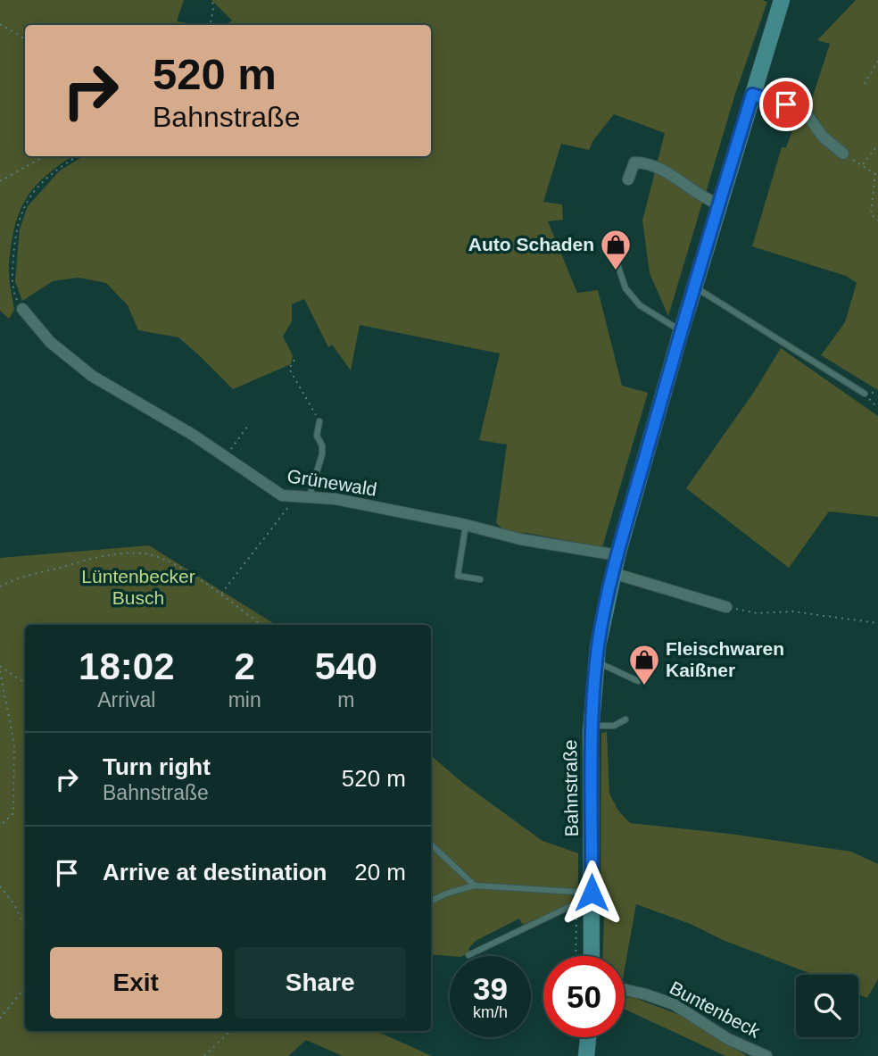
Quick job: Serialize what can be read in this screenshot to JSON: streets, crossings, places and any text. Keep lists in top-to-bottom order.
{
  "streets": {
    "main road": ["Bahnstraße"],
    "street": ["Grünewald", "Buntenbeck"]
  },
  "crossings": [
    ["Grünewald", "Bahnstraße"]
  ],
  "parks": ["Lüntenbecker Busch"],
  "places": {
    "shop": ["Auto Schaden", "Fleischwaren Kaißner"]
  },
  "page": {
    "turn": ["520 m", "Bahnstraße"],
    "eta": [
      "18:02",
      "Arrival",
      "2",
      "min",
      "540",
      "m"
    ],
    "list": [
      {
        "name": "Turn right",
        "note": "Bahnstraße",
        "value": "520 m"
      },
      {
        "name": "Arrive at destination",
        "value": "20 m"
      }
    ],
    "buttons": ["Exit", "Share"],
    "speed": "39 km/h",
    "limit": "50"
  }
}
